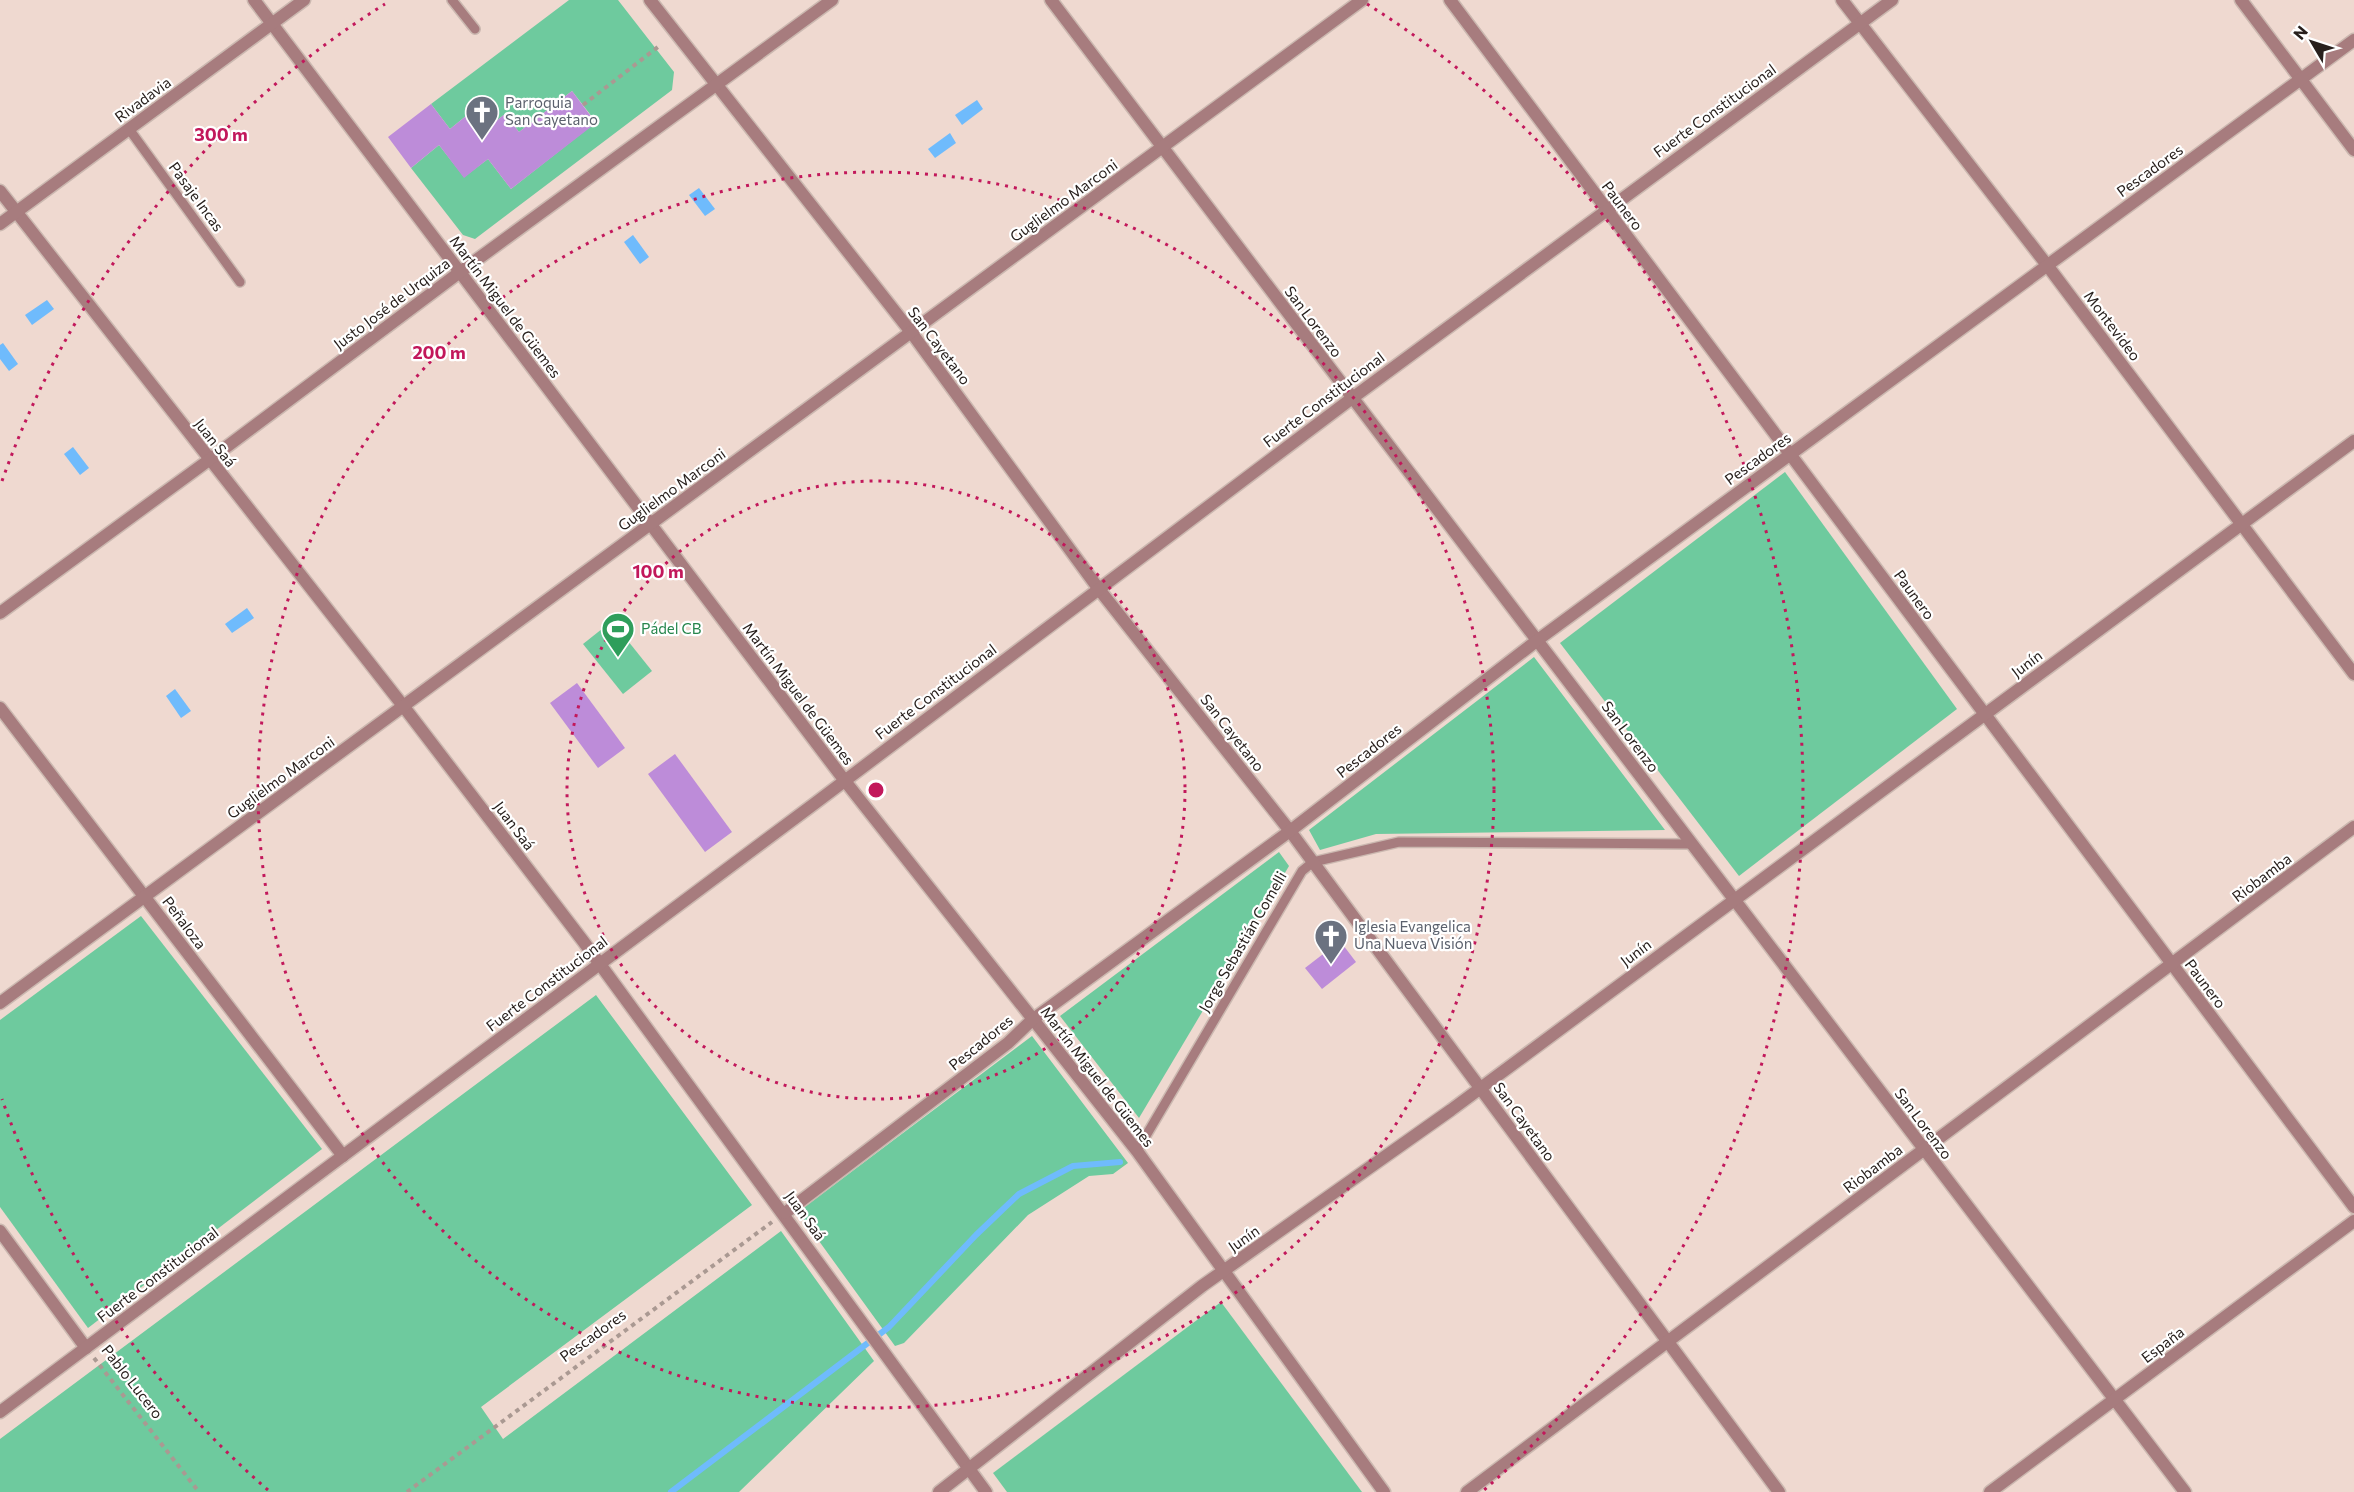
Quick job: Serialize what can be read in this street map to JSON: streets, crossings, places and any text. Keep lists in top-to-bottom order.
{
  "streets": {
    "street": [
      "Rivadavia",
      "Fuerte Constitucional",
      "Pescadores",
      "Guglielmo Marconi",
      "Paunero",
      "Justo José de Urquiza",
      "Martín Miguel de Güemes",
      "San Lorenzo",
      "Montevideo",
      "San Cayetano",
      "Juan Saá",
      "Junín",
      "Riobamba",
      "Peñaloza",
      "España",
      "Pablo Lucero"
    ],
    "lane": ["Pasaje Incas", "Jorge Sebastián Comelli"]
  },
  "crossings": [
    ["Rivadavia", "Pasaje Incas"],
    ["Rivadavia", "Martín Miguel de Güemes"],
    ["Rivadavia", "Juan Saá"],
    ["Fuerte Constitucional", "Paunero"],
    ["Fuerte Constitucional", "Martín Miguel de Güemes"],
    ["Fuerte Constitucional", "San Lorenzo"],
    ["Fuerte Constitucional", "Montevideo"],
    ["Fuerte Constitucional", "San Cayetano"],
    ["Fuerte Constitucional", "Juan Saá"],
    ["Fuerte Constitucional", "Peñaloza"],
    ["Fuerte Constitucional", "Pablo Lucero"],
    ["Pescadores", "Paunero"],
    ["Pescadores", "Martín Miguel de Güemes"],
    ["Pescadores", "San Lorenzo"],
    ["Pescadores", "Montevideo"],
    ["Pescadores", "San Cayetano"],
    ["Pescadores", "Juan Saá"],
    ["Guglielmo Marconi", "Martín Miguel de Güemes"],
    ["Guglielmo Marconi", "San Lorenzo"],
    ["Guglielmo Marconi", "San Cayetano"],
    ["Guglielmo Marconi", "Juan Saá"],
    ["Guglielmo Marconi", "Peñaloza"],
    ["Paunero", "Junín"],
    ["Paunero", "Riobamba"],
    ["Justo José de Urquiza", "Martín Miguel de Güemes"],
    ["Justo José de Urquiza", "San Cayetano"],
    ["Justo José de Urquiza", "Juan Saá"],
    ["Martín Miguel de Güemes", "Junín"],
    ["Martín Miguel de Güemes", "Jorge Sebastián Comelli"],
    ["San Lorenzo", "Junín"],
    ["San Lorenzo", "Riobamba"],
    ["San Lorenzo", "España"],
    ["Montevideo", "Junín"],
    ["San Cayetano", "Junín"],
    ["San Cayetano", "Riobamba"],
    ["San Cayetano", "Jorge Sebastián Comelli"],
    ["Juan Saá", "Junín"]
  ],
  "places": {
    "church": ["Parroquia San Cayetano", "Iglesia Evangelica Una Nueva Visión"],
    "sports": ["Pádel CB"]
  },
  "north": "top left",
  "rings": ["300 m", "200 m", "100 m"]
}
